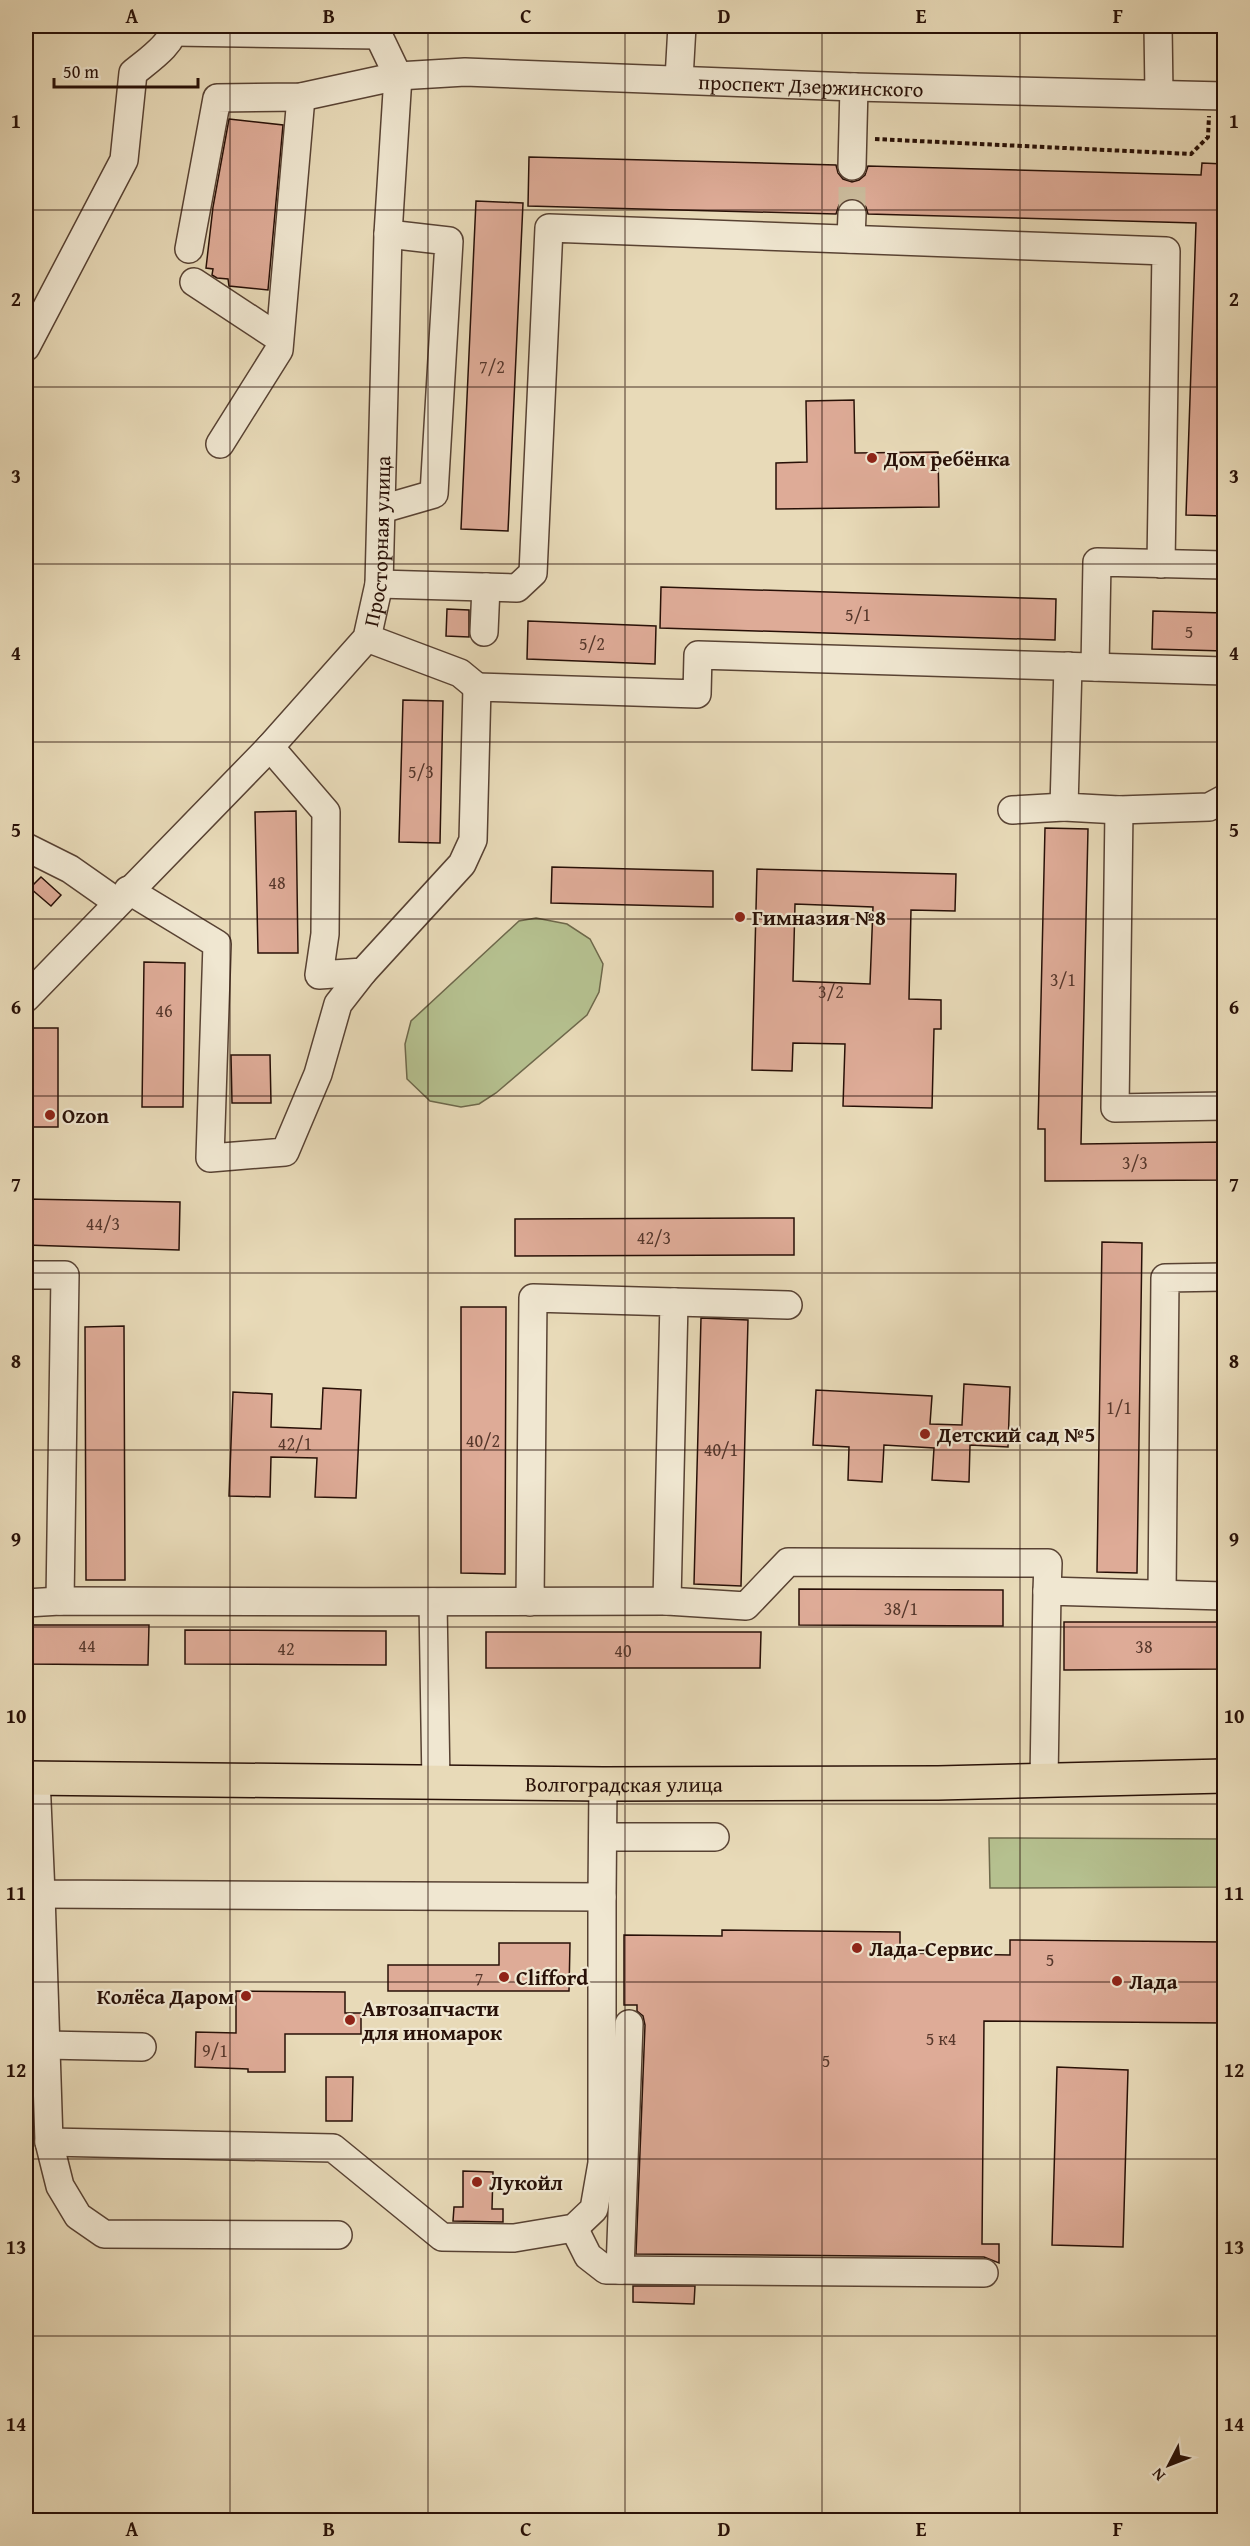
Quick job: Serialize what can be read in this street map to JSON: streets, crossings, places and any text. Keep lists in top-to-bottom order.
{
  "streets": {
    "main road": ["Волгоградская улица"],
    "street": ["проспект Дзержинского", "Просторная улица"]
  },
  "crossings": [
    ["проспект Дзержинского", "Просторная улица"]
  ],
  "places": [
    "Дом ребёнка",
    "Гимназия №8",
    "Ozon",
    "Детский сад №5",
    "Лада-Сервис",
    "Clifford",
    "Лада",
    "Колёса Даром",
    "Автозапчасти для иномарок",
    "Лукойл"
  ],
  "house_numbers": [
    "7/2",
    "5/1",
    "5",
    "5/2",
    "5/3",
    "48",
    "3/1",
    "3/2",
    "46",
    "3/3",
    "44/3",
    "42/3",
    "1/1",
    "40/2",
    "42/1",
    "40/1",
    "38/1",
    "44",
    "38",
    "42",
    "40",
    "5",
    "7",
    "5 к4",
    "9/1",
    "5"
  ],
  "scale_bar": "50 m",
  "north": "bottom left",
  "grid": {
    "columns": [
      "A",
      "B",
      "C",
      "D",
      "E",
      "F"
    ],
    "rows": [
      "1",
      "2",
      "3",
      "4",
      "5",
      "6",
      "7",
      "8",
      "9",
      "10",
      "11",
      "12",
      "13",
      "14"
    ]
  }
}
